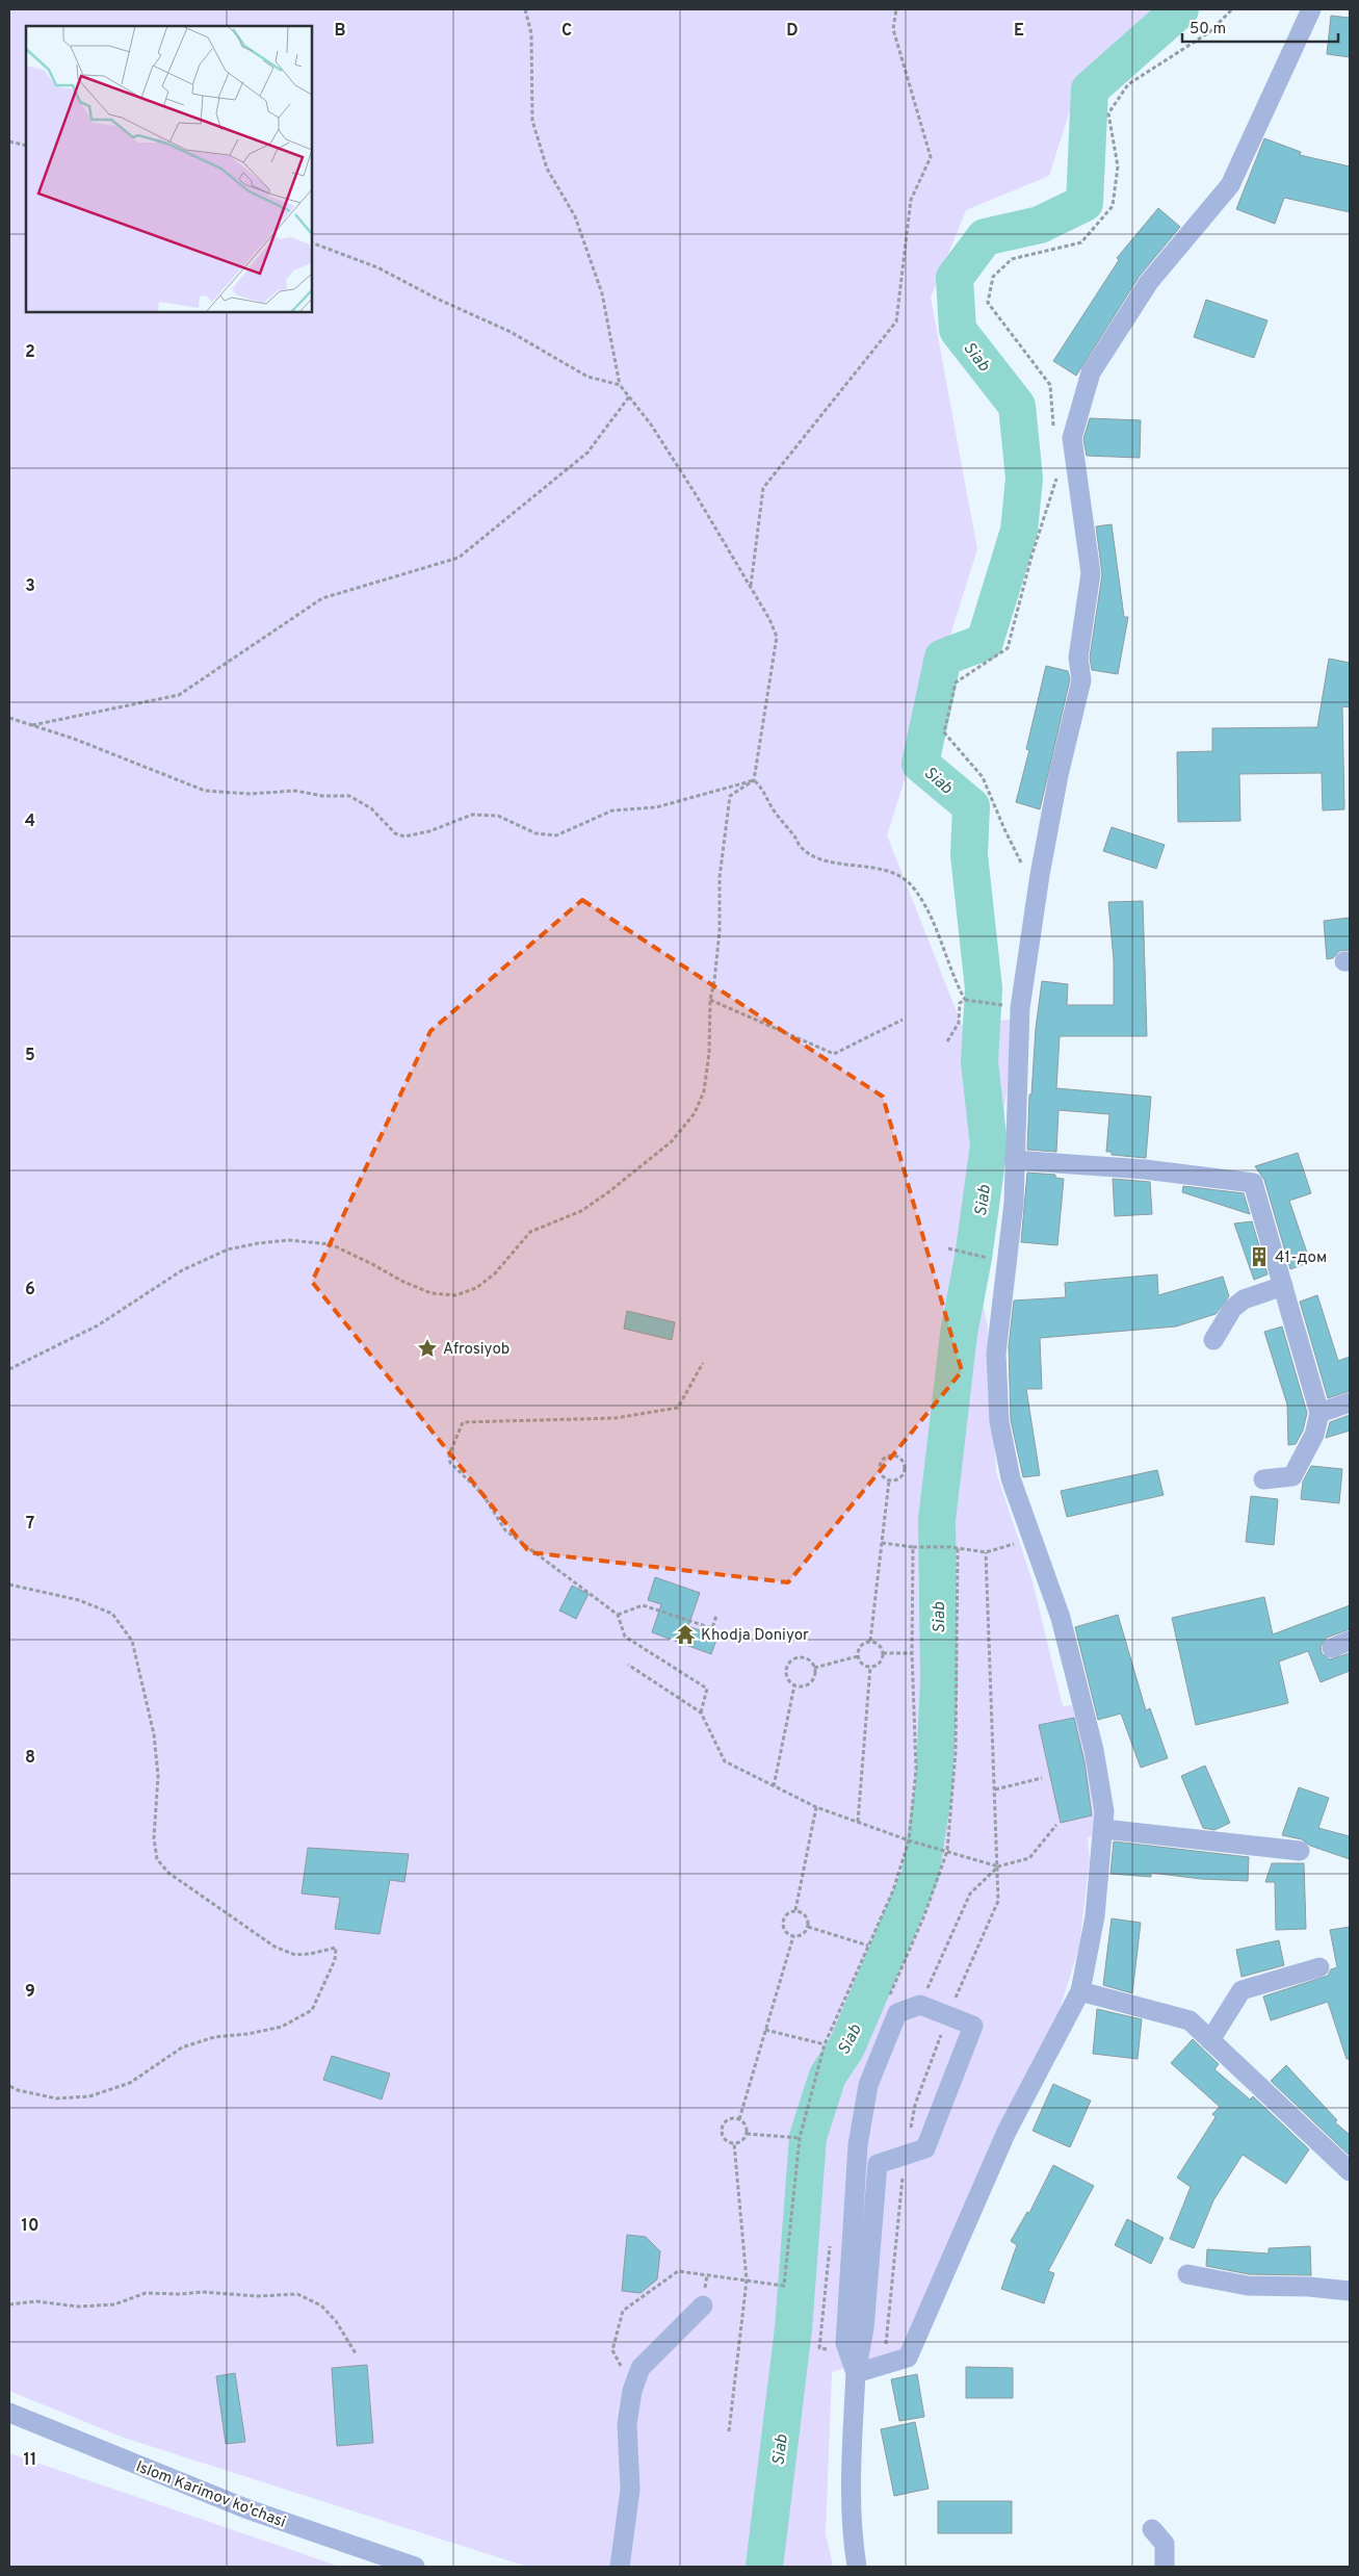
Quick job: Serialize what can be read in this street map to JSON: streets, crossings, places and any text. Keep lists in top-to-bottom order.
{
  "streets": {
    "street": ["Islom Karimov ko'chasi"]
  },
  "water": ["Siab"],
  "places": {
    "building": ["41-дом"],
    "place": ["Afrosiyob"],
    "temple": ["Khodja Doniyor"]
  },
  "scale_bar": "50 m",
  "grid": {
    "columns": [
      "B",
      "C",
      "D",
      "E"
    ],
    "rows": [
      "2",
      "3",
      "4",
      "5",
      "6",
      "7",
      "8",
      "9",
      "10",
      "11"
    ]
  }
}
